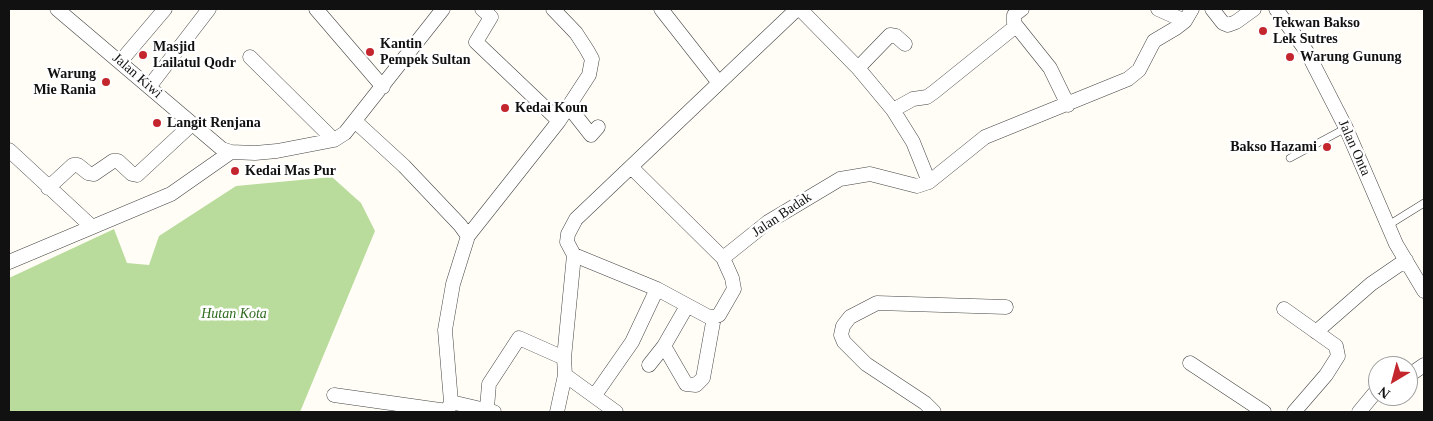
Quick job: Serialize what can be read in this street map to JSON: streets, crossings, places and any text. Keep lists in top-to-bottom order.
{
  "streets": {
    "street": ["Jalan Kiwi", "Jalan Onta", "Jalan Badak"]
  },
  "parks": ["Hutan Kota"],
  "places": [
    "Tekwan Bakso Lek Sutres",
    "Kantin Pempek Sultan",
    "Masjid Lailatul Qodr",
    "Warung Gunung",
    "Warung Mie Rania",
    "Kedai Koun",
    "Langit Renjana",
    "Bakso Hazami",
    "Kedai Mas Pur"
  ],
  "north": "bottom left"
}
